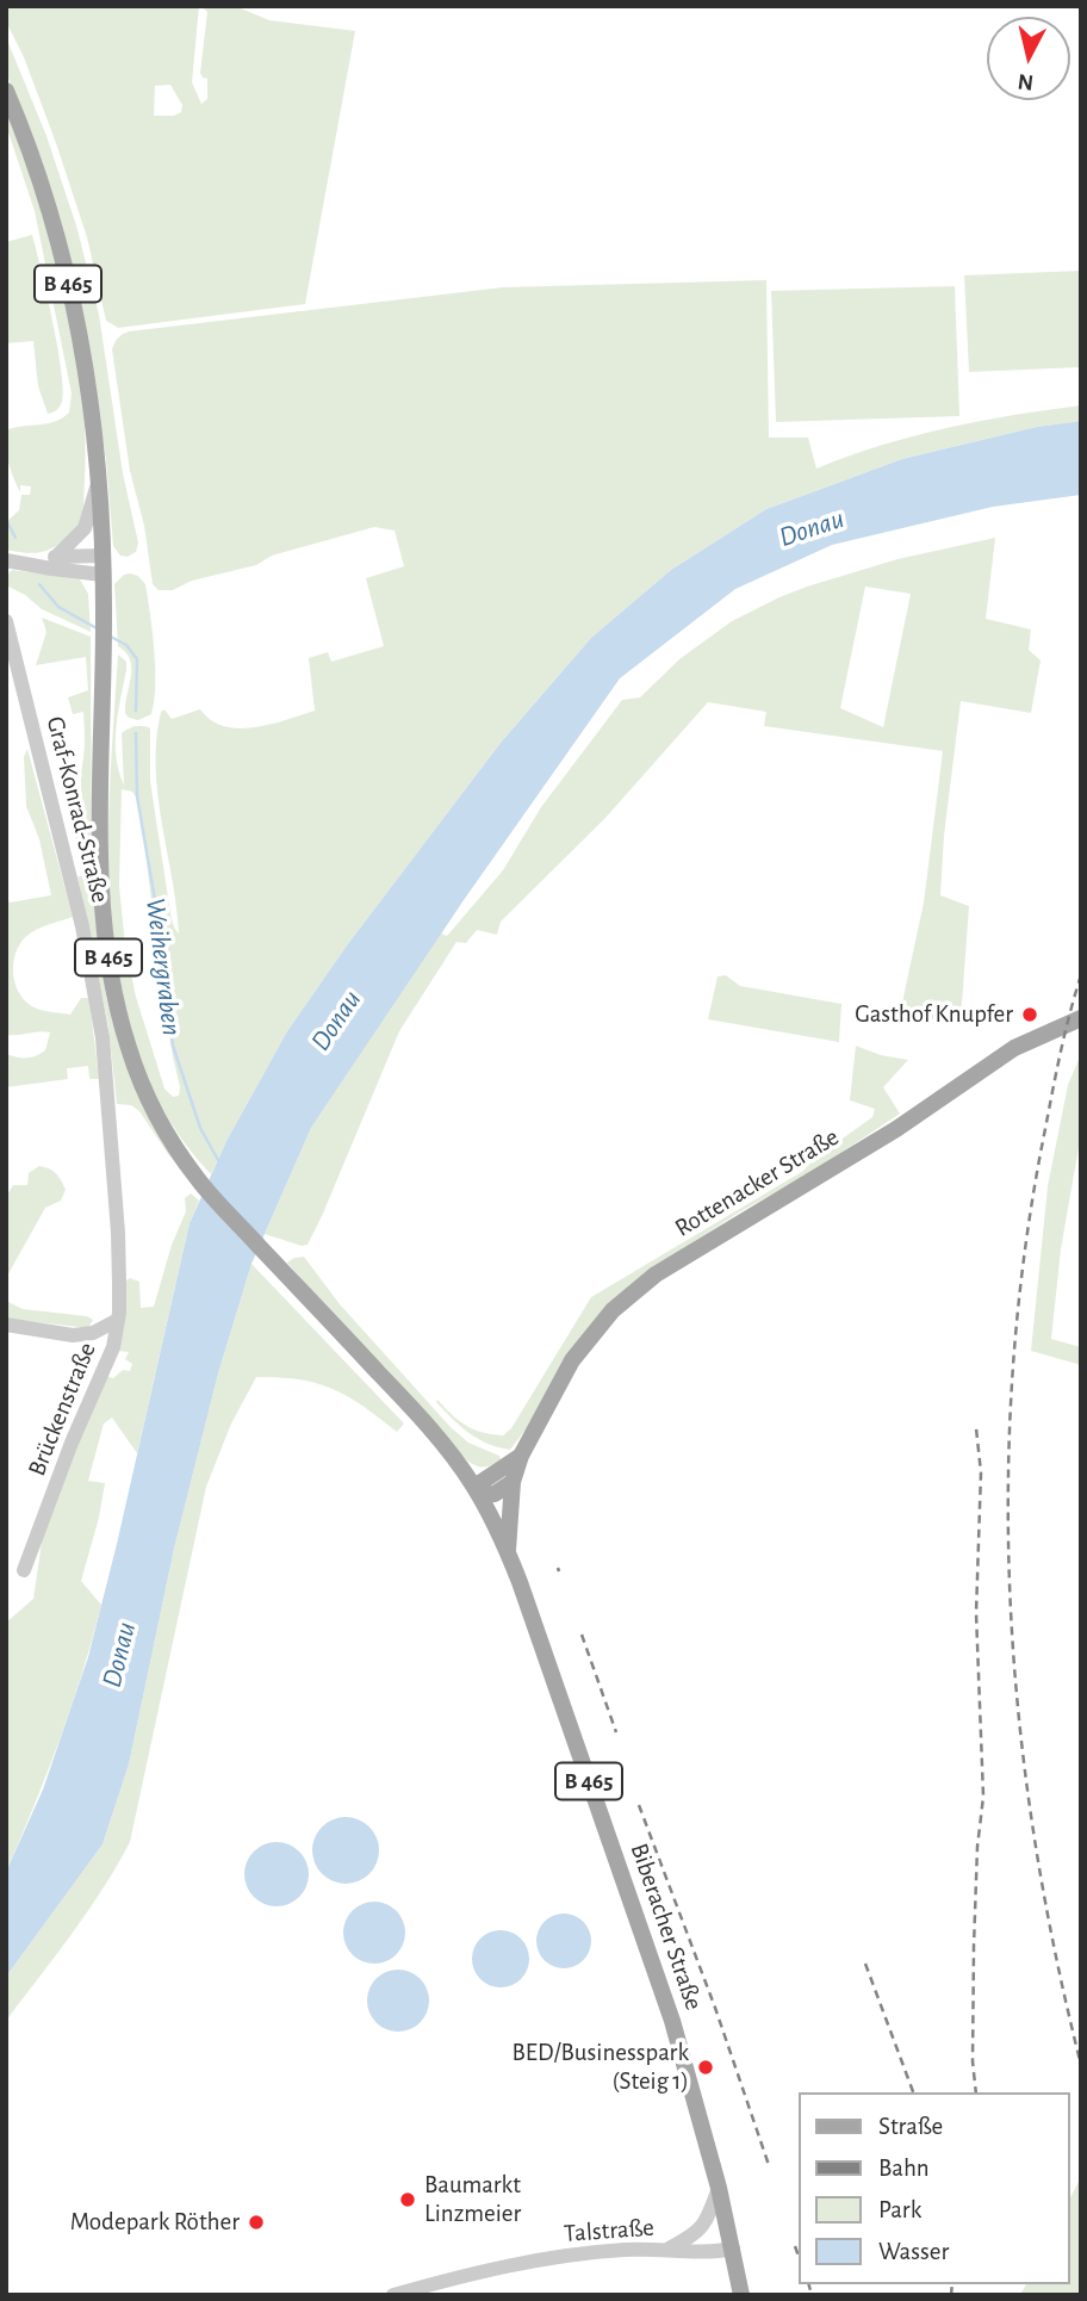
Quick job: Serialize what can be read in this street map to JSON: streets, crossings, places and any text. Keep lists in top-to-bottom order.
{
  "streets": {
    "main road": ["B 465", "Rottenacker Straße", "Biberacher Straße"],
    "street": ["Graf-Konrad-Straße", "Brückenstraße", "Talstraße"]
  },
  "crossings": [
    ["B 465", "Rottenacker Straße"],
    ["B 465", "Biberacher Straße"],
    ["Graf-Konrad-Straße", "Brückenstraße"],
    ["Rottenacker Straße", "Biberacher Straße"],
    ["Biberacher Straße", "Talstraße"]
  ],
  "water": ["Donau", "Weihergraben"],
  "places": [
    "Gasthof Knupfer",
    "BED/Businesspark (Steig 1)",
    "Baumarkt Linzmeier",
    "Modepark Röther"
  ],
  "legend": [
    "Straße",
    "Bahn",
    "Park",
    "Wasser"
  ],
  "north": "bottom"
}
